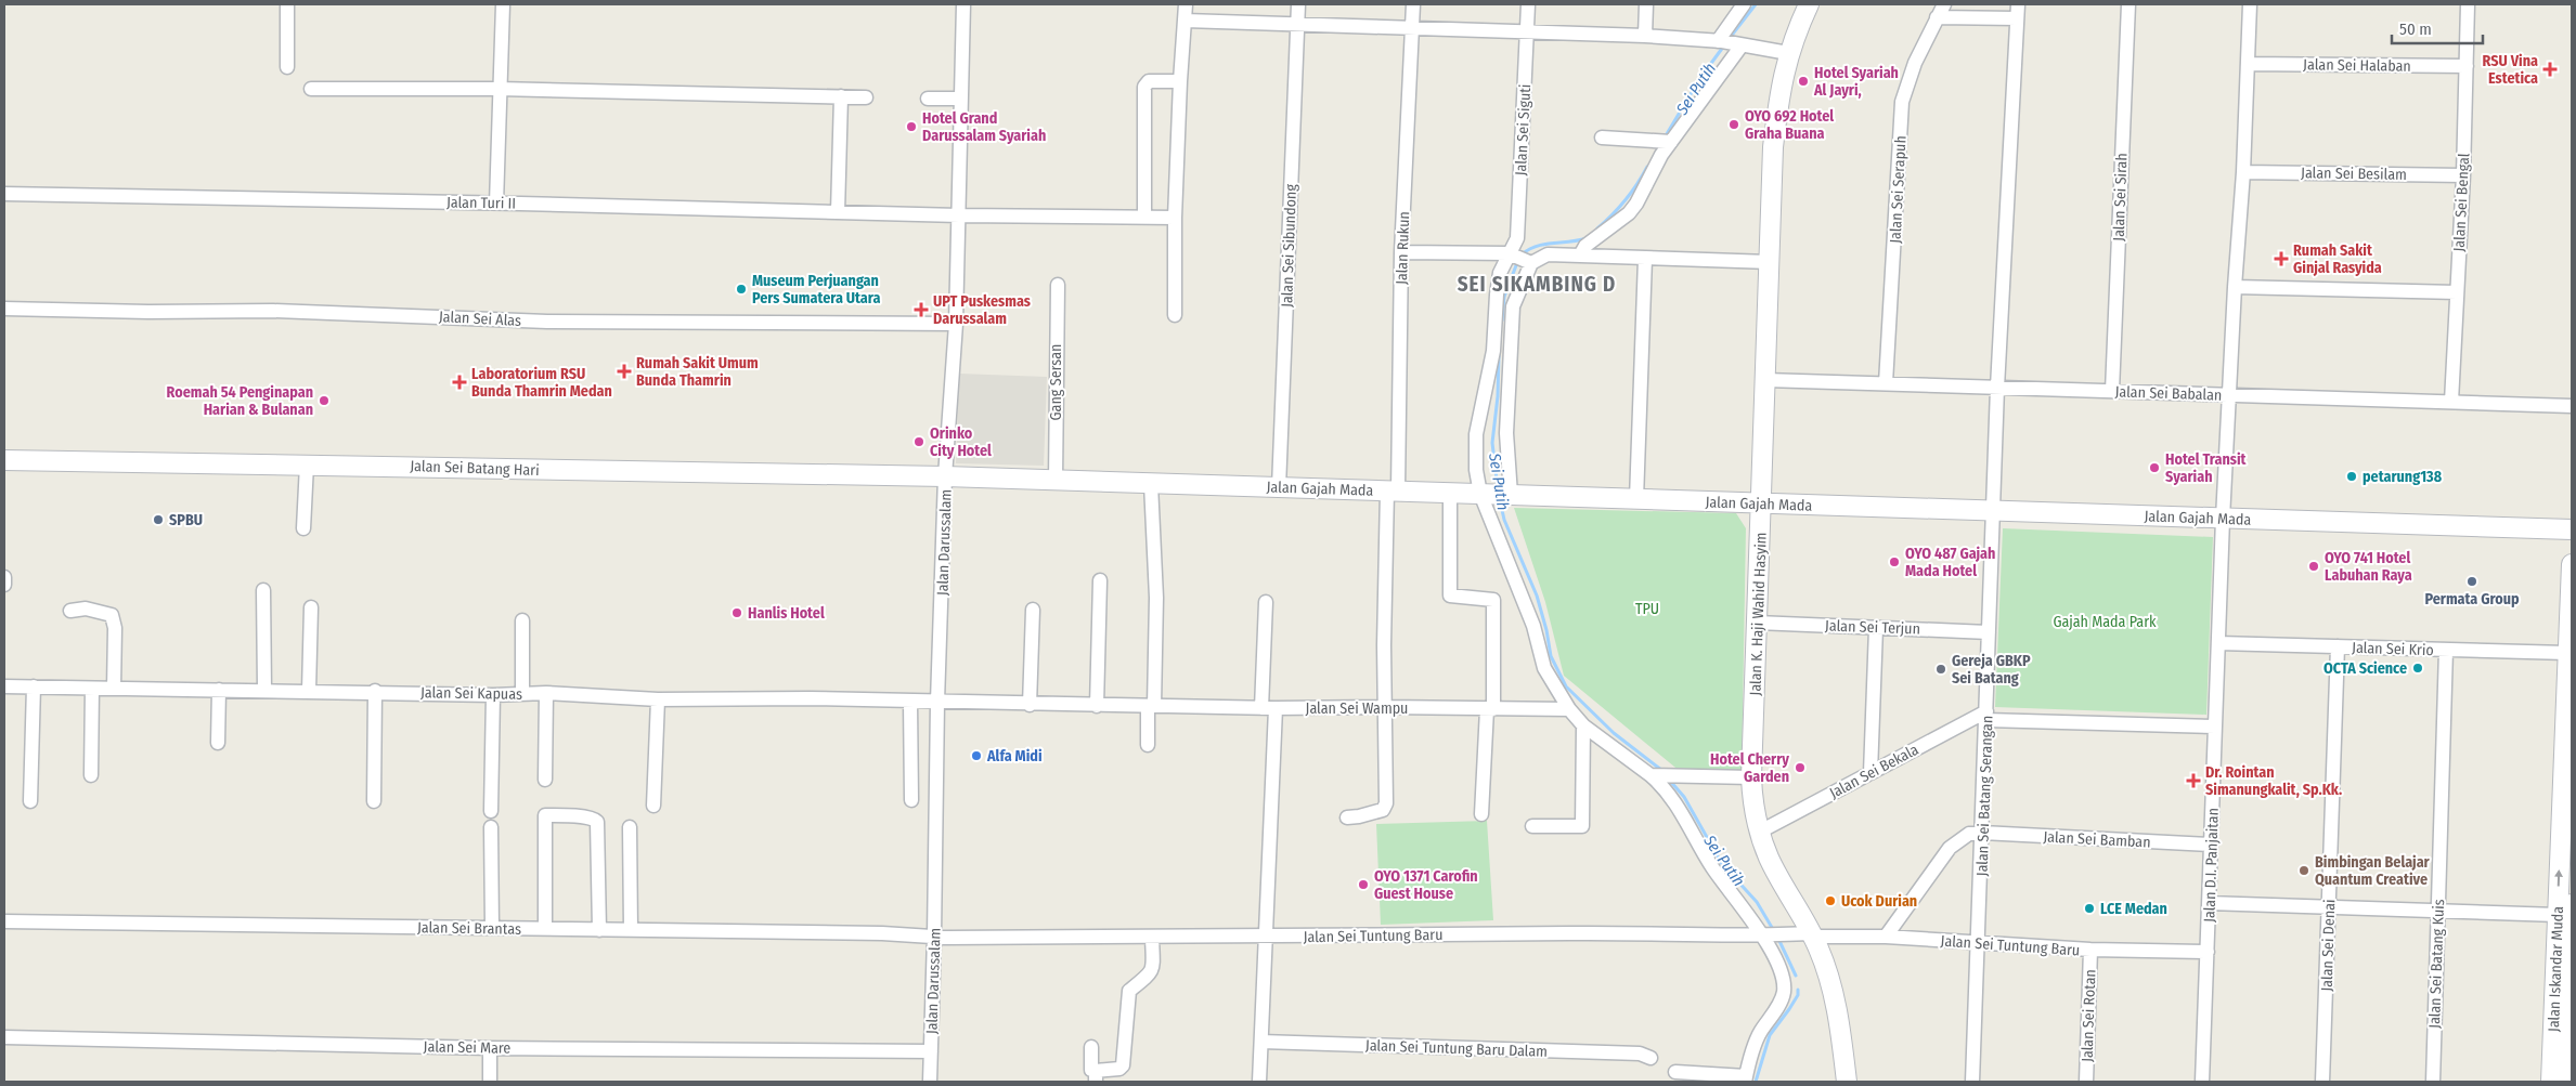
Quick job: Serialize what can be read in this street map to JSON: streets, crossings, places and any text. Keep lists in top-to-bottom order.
{
  "streets": {
    "street": [
      "Jalan Sei Halaban",
      "Jalan Sei Siguti",
      "Jalan Sei Besilam",
      "Jalan Sei Serapuh",
      "Jalan Sei Sirah",
      "Jalan Turi II",
      "Jalan Sei Bengal",
      "Jalan Sei Sibundong",
      "Jalan Rukun",
      "Jalan Sei Alas",
      "Gang Sersan",
      "Jalan Sei Babalan",
      "Jalan Sei Batang Hari",
      "Jalan Gajah Mada",
      "Jalan Darussalam",
      "Jalan K. Haji Wahid Hasyim",
      "Jalan Sei Terjun",
      "Jalan Sei Krio",
      "Jalan Sei Kapuas",
      "Jalan Sei Wampu",
      "Jalan Sei Bekala",
      "Jalan Sei Batang Serangan",
      "Jalan Sei Bamban",
      "Jalan D.I. Panjaitan",
      "Jalan Sei Brantas",
      "Jalan Sei Tuntung Baru",
      "Jalan Sei Denai",
      "Jalan Sei Batang Kuis",
      "Jalan Iskandar Muda",
      "Jalan Sei Rotan",
      "Jalan Sei Mare",
      "Jalan Sei Tuntung Baru Dalam"
    ]
  },
  "crossings": [
    ["Jalan Sei Halaban", "Jalan Sei Bengal"],
    ["Jalan Sei Halaban", "Jalan D.I. Panjaitan"],
    ["Jalan Sei Besilam", "Jalan Sei Bengal"],
    ["Jalan Sei Besilam", "Jalan D.I. Panjaitan"],
    ["Jalan Sei Serapuh", "Jalan Sei Babalan"],
    ["Jalan Sei Sirah", "Jalan Sei Babalan"],
    ["Jalan Turi II", "Jalan Darussalam"],
    ["Jalan Sei Bengal", "Jalan Sei Babalan"],
    ["Jalan Sei Sibundong", "Jalan Gajah Mada"],
    ["Jalan Rukun", "Jalan Gajah Mada"],
    ["Jalan Rukun", "Jalan Sei Wampu"],
    ["Jalan Sei Alas", "Jalan Darussalam"],
    ["Gang Sersan", "Jalan Gajah Mada"],
    ["Jalan Sei Babalan", "Jalan K. Haji Wahid Hasyim"],
    ["Jalan Sei Babalan", "Jalan Sei Batang Serangan"],
    ["Jalan Sei Babalan", "Jalan D.I. Panjaitan"],
    ["Jalan Sei Batang Hari", "Jalan Gajah Mada"],
    ["Jalan Sei Batang Hari", "Jalan Darussalam"],
    ["Jalan Gajah Mada", "Jalan Darussalam"],
    ["Jalan Gajah Mada", "Jalan K. Haji Wahid Hasyim"],
    ["Jalan Gajah Mada", "Jalan Sei Batang Serangan"],
    ["Jalan Gajah Mada", "Jalan D.I. Panjaitan"],
    ["Jalan Darussalam", "Jalan Sei Kapuas"],
    ["Jalan Darussalam", "Jalan Sei Wampu"],
    ["Jalan Darussalam", "Jalan Sei Brantas"],
    ["Jalan Darussalam", "Jalan Sei Tuntung Baru"],
    ["Jalan Darussalam", "Jalan Sei Mare"],
    ["Jalan K. Haji Wahid Hasyim", "Jalan Sei Terjun"],
    ["Jalan K. Haji Wahid Hasyim", "Jalan Sei Bekala"],
    ["Jalan K. Haji Wahid Hasyim", "Jalan Sei Tuntung Baru"],
    ["Jalan Sei Terjun", "Jalan Sei Batang Serangan"],
    ["Jalan Sei Krio", "Jalan D.I. Panjaitan"],
    ["Jalan Sei Krio", "Jalan Sei Denai"],
    ["Jalan Sei Krio", "Jalan Sei Batang Kuis"],
    ["Jalan Sei Krio", "Jalan Iskandar Muda"],
    ["Jalan Sei Kapuas", "Jalan Sei Wampu"],
    ["Jalan Sei Bekala", "Jalan Sei Batang Serangan"],
    ["Jalan Sei Bekala", "Jalan D.I. Panjaitan"],
    ["Jalan Sei Batang Serangan", "Jalan Sei Bamban"],
    ["Jalan Sei Batang Serangan", "Jalan Sei Tuntung Baru"],
    ["Jalan Sei Bamban", "Jalan D.I. Panjaitan"],
    ["Jalan D.I. Panjaitan", "Jalan Sei Tuntung Baru"],
    ["Jalan Sei Brantas", "Jalan Sei Tuntung Baru"],
    ["Jalan Sei Tuntung Baru", "Jalan Sei Rotan"]
  ],
  "districts": ["SEI SIKAMBING D"],
  "water": ["Sei Putih"],
  "parks": ["TPU", "Gajah Mada Park"],
  "places": {
    "health": [
      "RSU Vina Estetica",
      "Rumah Sakit Ginjal Rasyida",
      "UPT Puskesmas Darussalam",
      "Rumah Sakit Umum Bunda Thamrin",
      "Laboratorium RSU Bunda Thamrin Medan",
      "Dr. Rointan Simanungkalit, Sp.Kk."
    ],
    "other": [
      "Hotel Syariah Al Jayri,",
      "OYO 692 Hotel Graha Buana",
      "Hotel Grand Darussalam Syariah",
      "Museum Perjuangan Pers Sumatera Utara",
      "Roemah 54 Penginapan Harian & Bulanan",
      "Orinko City Hotel",
      "Hotel Transit Syariah",
      "petarung138",
      "SPBU",
      "OYO 487 Gajah Mada Hotel",
      "OYO 741 Hotel Labuhan Raya",
      "Permata Group",
      "Hanlis Hotel",
      "OCTA Science",
      "Gereja GBKP Sei Batang",
      "Alfa Midi",
      "Hotel Cherry Garden",
      "Bimbingan Belajar Quantum Creative",
      "OYO 1371 Carofin Guest House",
      "Ucok Durian",
      "LCE Medan"
    ]
  },
  "scale_bar": "50 m"
}
